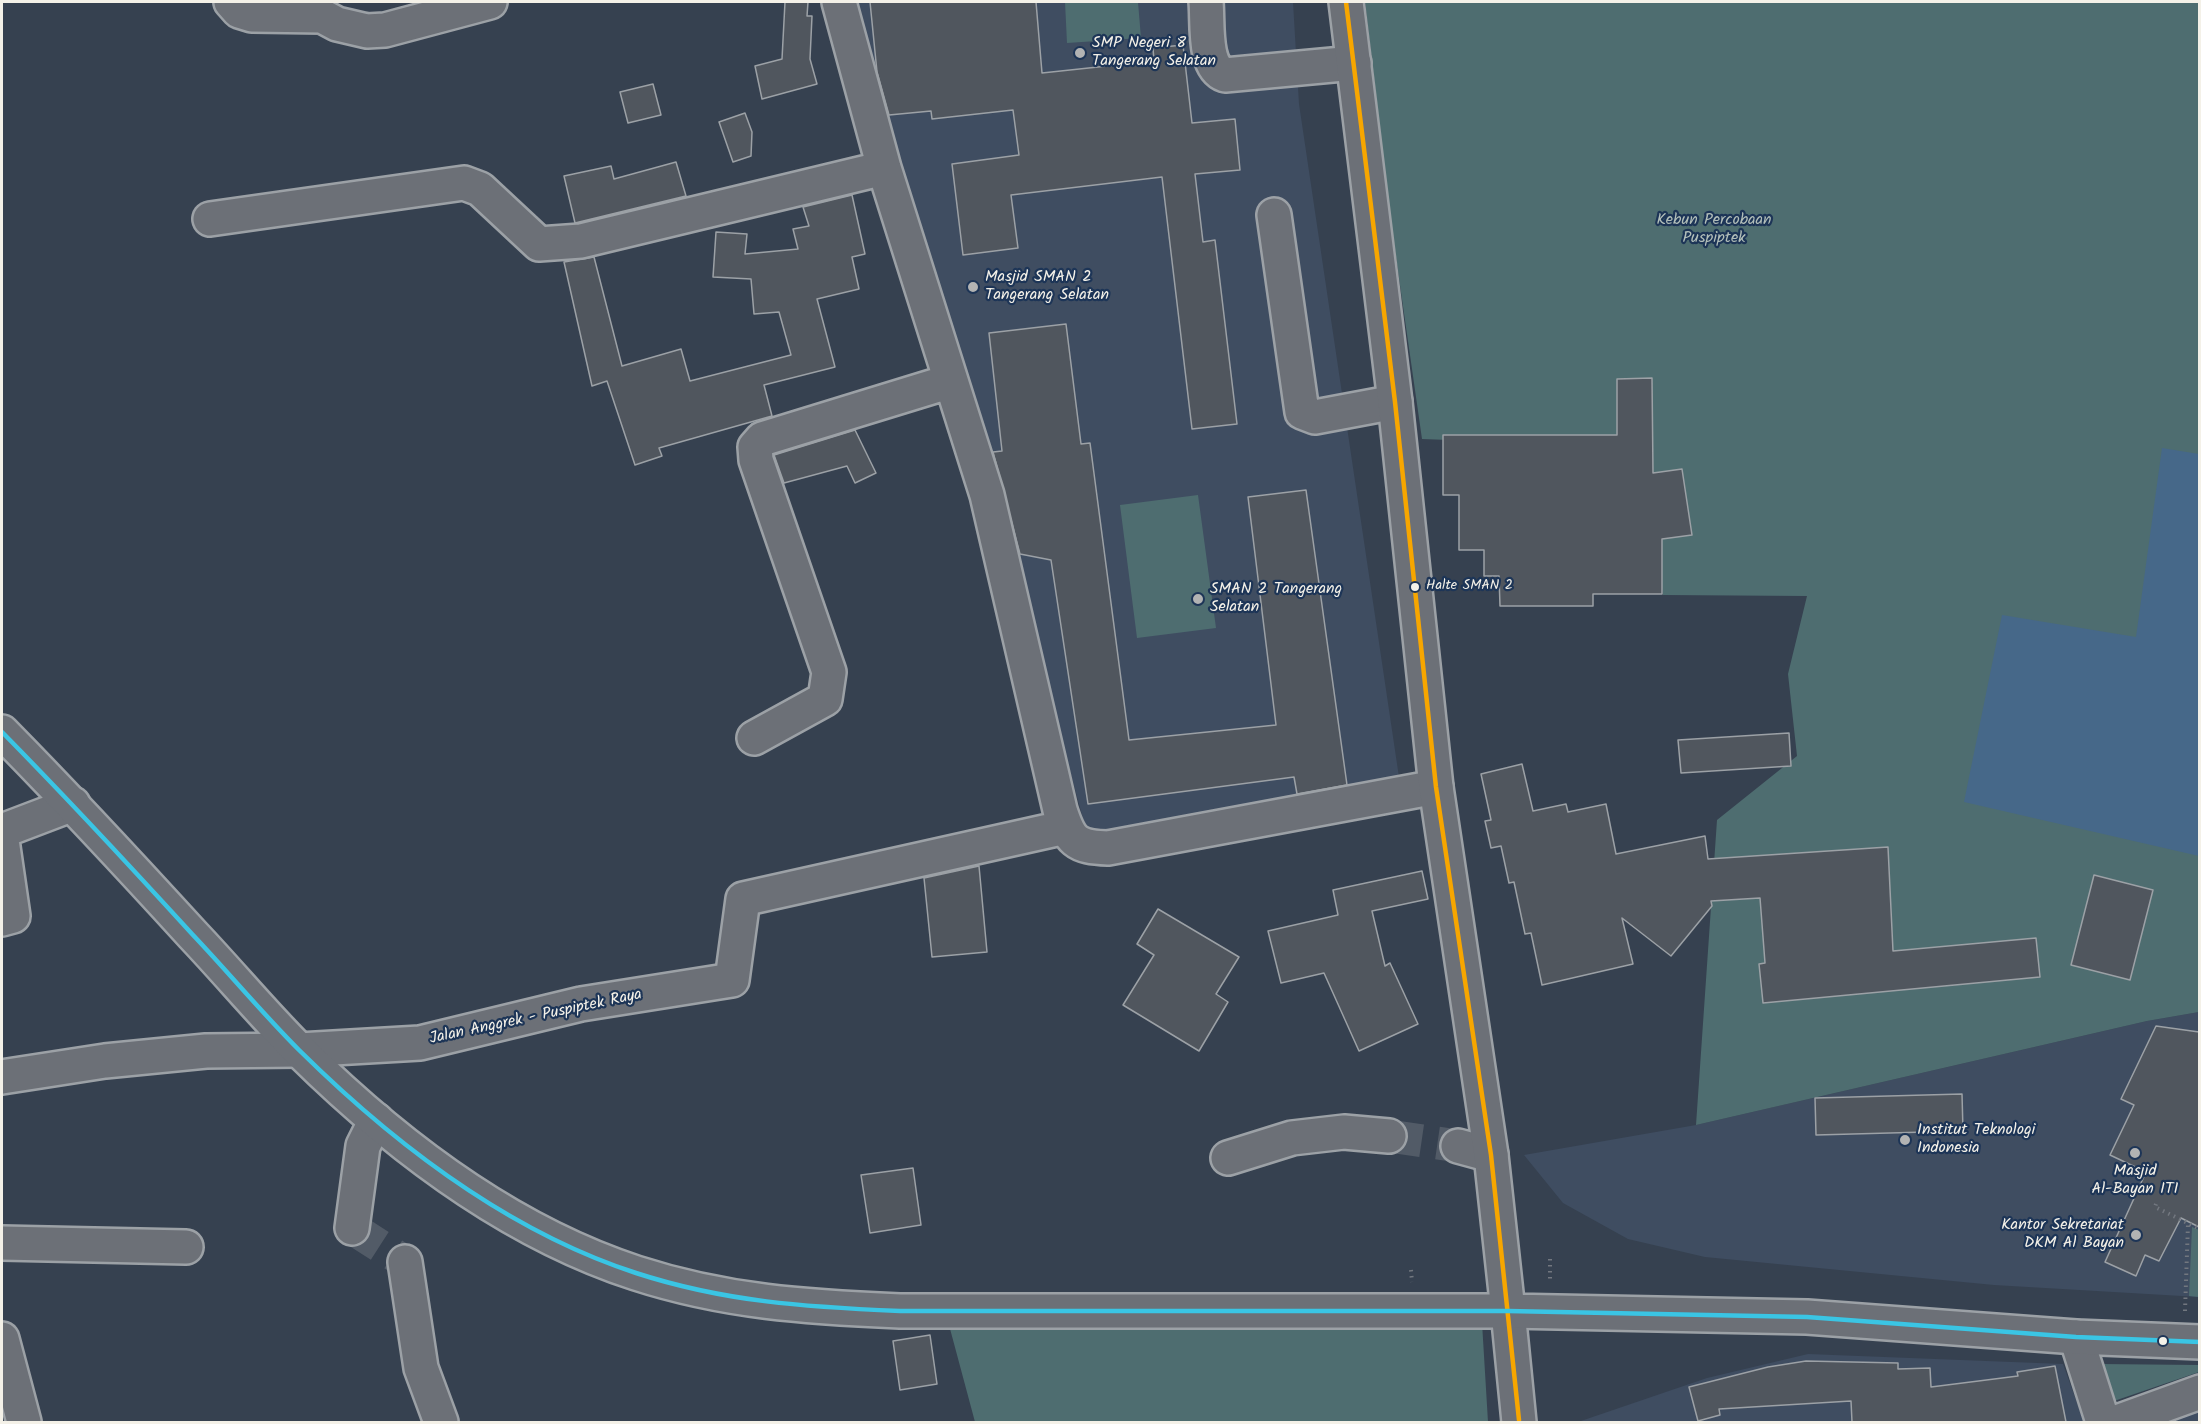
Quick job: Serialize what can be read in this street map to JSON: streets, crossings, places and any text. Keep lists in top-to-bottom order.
{
  "streets": {
    "street": ["Jalan Anggrek - Puspiptek Raya"]
  },
  "parks": ["Kebun Percobaan Puspiptek"],
  "places": [
    "SMP Negeri 8 Tangerang Selatan",
    "Masjid SMAN 2 Tangerang Selatan",
    "Halte SMAN 2",
    "SMAN 2 Tangerang Selatan",
    "Institut Teknologi Indonesia",
    "Masjid Al-Bayan ITI",
    "Kantor Sekretariat DKM Al Bayan"
  ]
}
